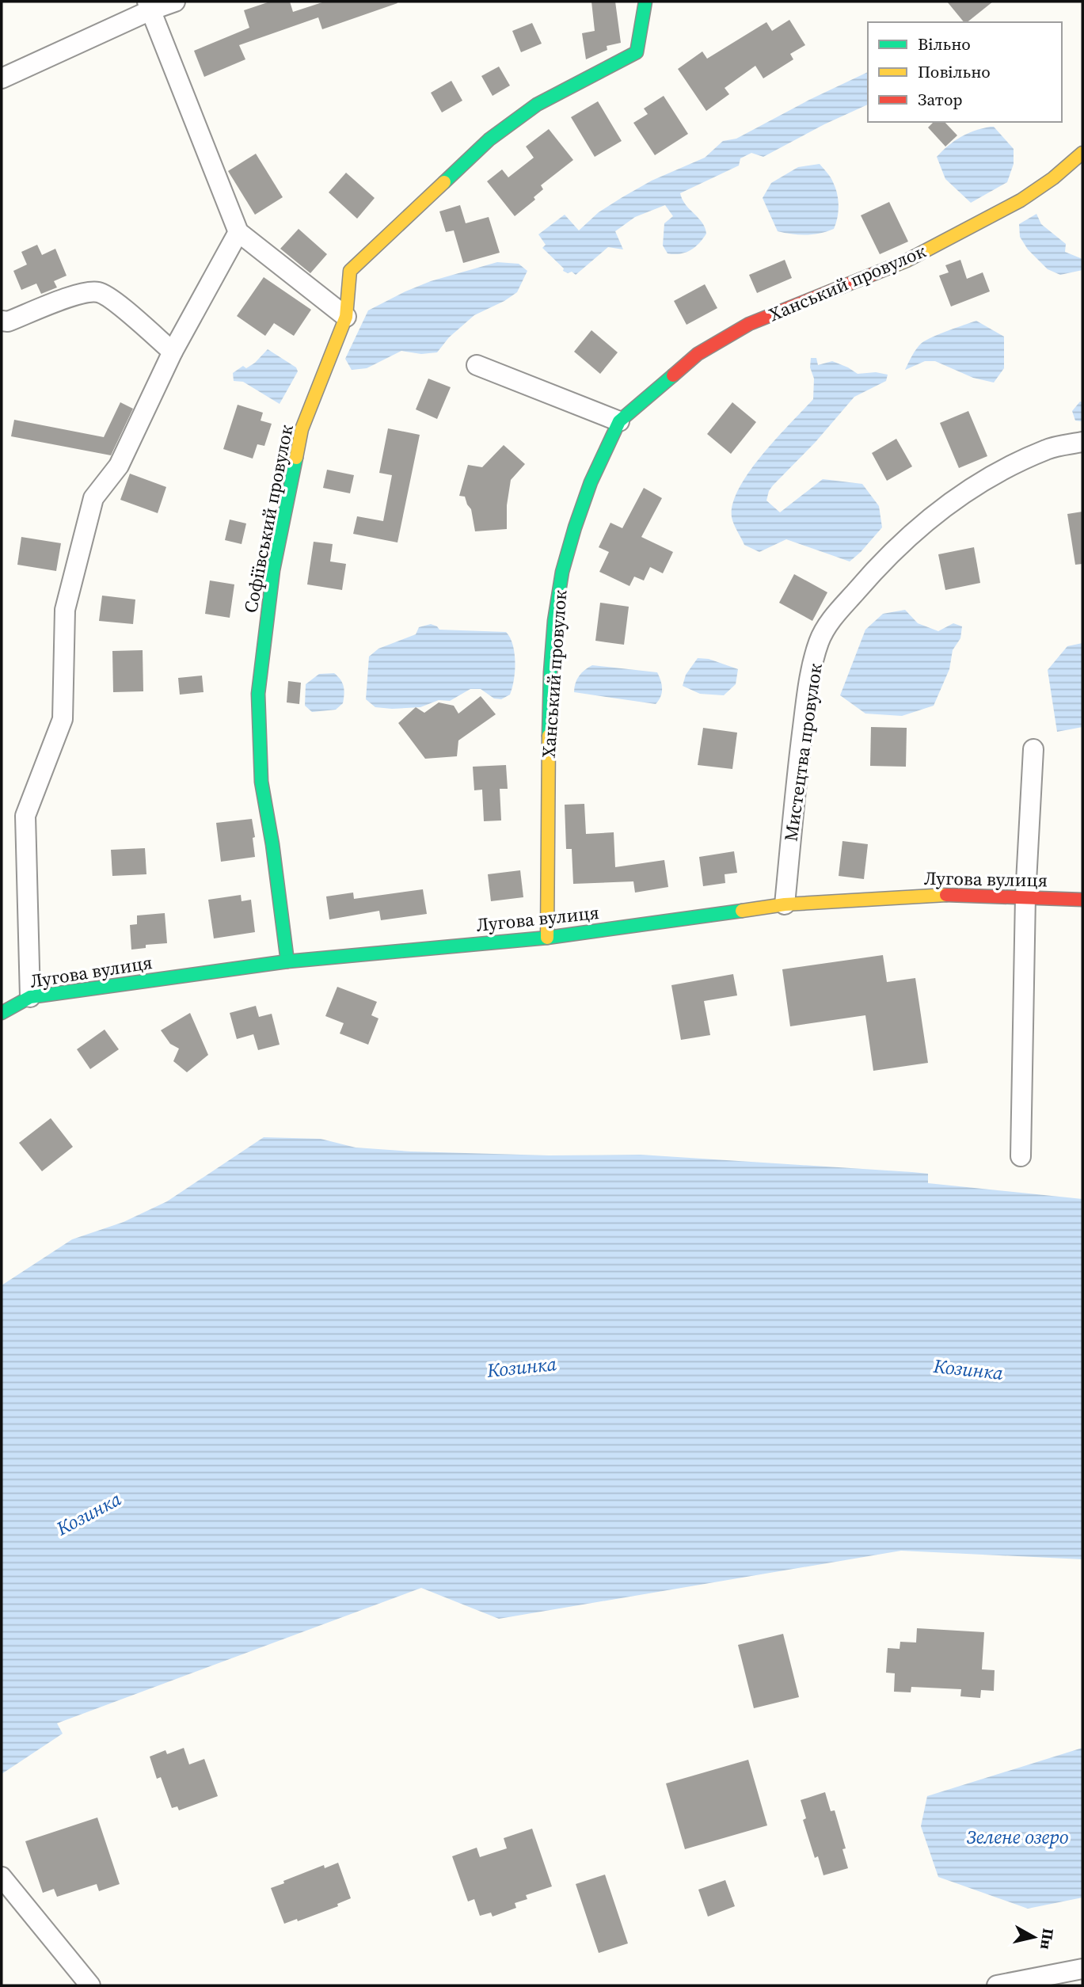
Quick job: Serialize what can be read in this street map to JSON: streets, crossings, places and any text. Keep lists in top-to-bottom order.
{
  "streets": {
    "street": [
      "Ханський провулок",
      "Софіївський провулок",
      "Мистецтва провулок",
      "Лугова вулиця"
    ]
  },
  "crossings": [
    ["Ханський провулок", "Лугова вулиця"],
    ["Софіївський провулок", "Лугова вулиця"],
    ["Мистецтва провулок", "Лугова вулиця"]
  ],
  "water": ["Козинка", "Зелене озеро"],
  "legend": ["Вільно", "Повільно", "Затор"],
  "north": "right"
}
